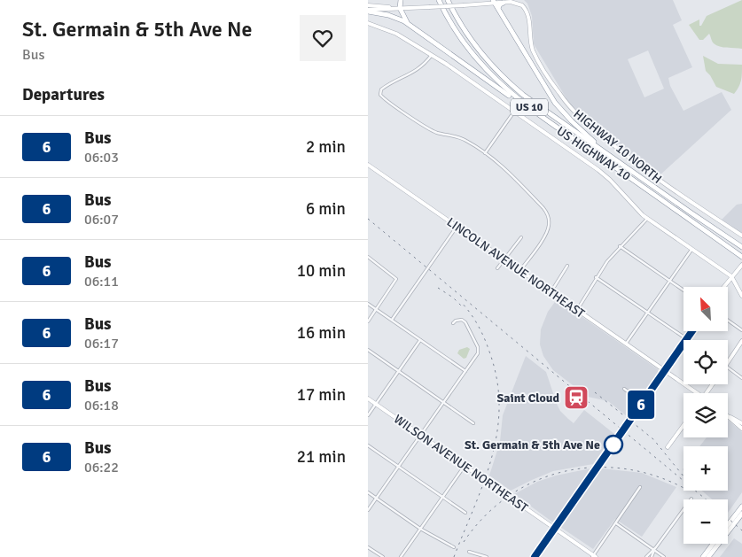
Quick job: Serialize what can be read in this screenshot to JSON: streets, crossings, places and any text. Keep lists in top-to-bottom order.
{
  "streets": {
    "highway": ["US 10", "US HIGHWAY 10"],
    "street": ["HIGHWAY 10 NORTH", "LINCOLN AVENUE NORTHEAST", "WILSON AVENUE NORTHEAST"]
  },
  "places": {
    "station": ["Saint Cloud"],
    "other": ["St. Germain & 5th Ave Ne"]
  },
  "lines": ["bus line 6"],
  "north": "top left",
  "page": {
    "heading": [
      ["St. Germain & 5th Ave Ne", "Bus"],
      "Departures"
    ],
    "on_map": "6",
    "list": [
      {
        "mark": "6",
        "name": "Bus",
        "note": "06:03",
        "value": "2 min"
      },
      {
        "mark": "6",
        "name": "Bus",
        "note": "06:07",
        "value": "6 min"
      },
      {
        "mark": "6",
        "name": "Bus",
        "note": "06:11",
        "value": "10 min"
      },
      {
        "mark": "6",
        "name": "Bus",
        "note": "06:17",
        "value": "16 min"
      },
      {
        "mark": "6",
        "name": "Bus",
        "note": "06:18",
        "value": "17 min"
      },
      {
        "mark": "6",
        "name": "Bus",
        "note": "06:22",
        "value": "21 min"
      }
    ],
    "map_buttons": ["+", "−"]
  }
}
